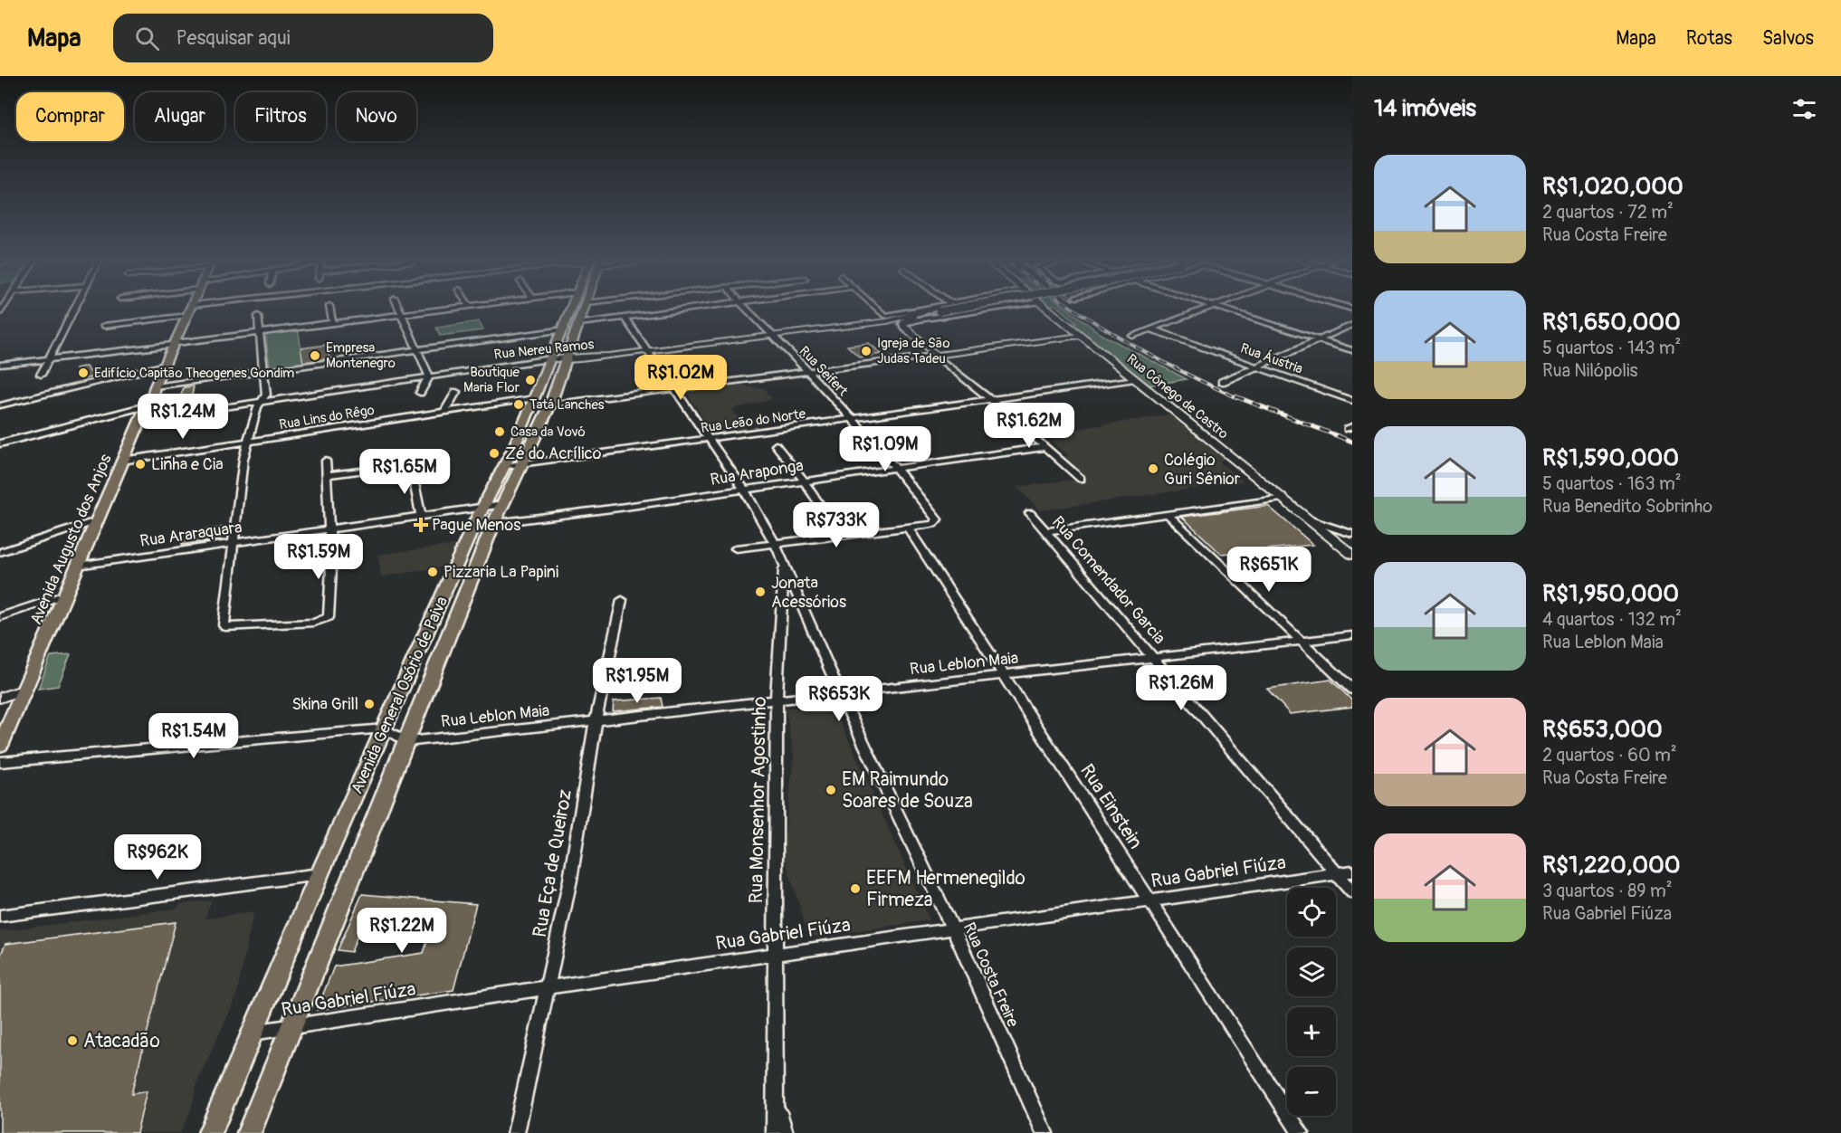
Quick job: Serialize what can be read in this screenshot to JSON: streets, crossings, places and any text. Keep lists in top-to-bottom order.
{
  "streets": {
    "main road": ["Rua Cônego de Castro", "Avenida Augusto dos Anjos", "Avenida General Osório de Paiva"],
    "street": [
      "Rua Nereu Ramos",
      "Rua Áustria",
      "Rua Seifert",
      "Rua Lins do Rêgo",
      "Rua Leão do Norte",
      "Rua Araponga",
      "Rua Araraquara",
      "Rua Comendador Garcia",
      "Rua Leblon Maia",
      "Rua Monsenhor Agostinho",
      "Rua Einstein",
      "Rua Eça de Queiroz",
      "Rua Gabriel Fiúza",
      "Rua Costa Freire"
    ]
  },
  "crossings": [
    ["Rua Nereu Ramos", "Rua Seifert"],
    ["Rua Nereu Ramos", "Avenida Augusto dos Anjos"],
    ["Rua Nereu Ramos", "Avenida General Osório de Paiva"],
    ["Rua Nereu Ramos", "Rua Costa Freire"],
    ["Rua Seifert", "Rua Leão do Norte"],
    ["Rua Seifert", "Rua Araponga"],
    ["Rua Seifert", "Rua Einstein"],
    ["Rua Cônego de Castro", "Rua Leão do Norte"],
    ["Rua Lins do Rêgo", "Avenida Augusto dos Anjos"],
    ["Rua Lins do Rêgo", "Avenida General Osório de Paiva"],
    ["Rua Leão do Norte", "Avenida General Osório de Paiva"],
    ["Rua Leão do Norte", "Rua Costa Freire"],
    ["Rua Araponga", "Avenida General Osório de Paiva"],
    ["Rua Araponga", "Rua Costa Freire"],
    ["Rua Araraquara", "Avenida Augusto dos Anjos"],
    ["Rua Araraquara", "Avenida General Osório de Paiva"],
    ["Rua Comendador Garcia", "Rua Leblon Maia"],
    ["Rua Comendador Garcia", "Rua Gabriel Fiúza"],
    ["Rua Leblon Maia", "Avenida General Osório de Paiva"],
    ["Rua Leblon Maia", "Rua Monsenhor Agostinho"],
    ["Rua Leblon Maia", "Rua Einstein"],
    ["Rua Leblon Maia", "Rua Eça de Queiroz"],
    ["Rua Leblon Maia", "Rua Costa Freire"],
    ["Avenida General Osório de Paiva", "Rua Gabriel Fiúza"],
    ["Rua Monsenhor Agostinho", "Rua Gabriel Fiúza"],
    ["Rua Monsenhor Agostinho", "Rua Costa Freire"],
    ["Rua Einstein", "Rua Gabriel Fiúza"],
    ["Rua Eça de Queiroz", "Rua Gabriel Fiúza"],
    ["Rua Gabriel Fiúza", "Rua Costa Freire"]
  ],
  "places": {
    "other": [
      "Igreja de São Judas Tadeu",
      "Empresa Montenegro",
      "Edifício Capitão Theogenes Gondim",
      "Boutique Maria Flor",
      "Tatá Lanches",
      "Casa da Vovó",
      "Zé do Acrílico",
      "Linha e Cia",
      "Colégio Guri Sênior",
      "Pizzaria La Papini",
      "Jonata Acessórios",
      "Skina Grill",
      "EM Raimundo Soares de Souza",
      "EEFM Hermenegildo Firmeza",
      "Atacadão"
    ],
    "health": ["Pague Menos"]
  },
  "page": {
    "header": "Mapa",
    "search": "Pesquisar aqui",
    "nav": ["Mapa", "Rotas", "Salvos"],
    "heading": "14 imóveis",
    "chip": [
      "Comprar",
      "Alugar",
      "Filtros",
      "Novo"
    ],
    "list": [
      {
        "name": "R$1,020,000",
        "note": "2 quartos · 72 m² · Rua Costa Freire"
      },
      {
        "name": "R$1,650,000",
        "note": "5 quartos · 143 m² · Rua Nilópolis"
      },
      {
        "name": "R$1,590,000",
        "note": "5 quartos · 163 m² · Rua Benedito Sobrinho"
      },
      {
        "name": "R$1,950,000",
        "note": "4 quartos · 132 m² · Rua Leblon Maia"
      },
      {
        "name": "R$653,000",
        "note": "2 quartos · 60 m² · Rua Costa Freire"
      },
      {
        "name": "R$1,220,000",
        "note": "3 quartos · 89 m² · Rua Gabriel Fiúza"
      }
    ],
    "price": [
      "R$1.02M",
      "R$1.24M",
      "R$1.62M",
      "R$1.09M",
      "R$1.65M",
      "R$733K",
      "R$1.59M",
      "R$651K",
      "R$1.95M",
      "R$1.26M",
      "R$653K",
      "R$1.54M",
      "R$962K",
      "R$1.22M"
    ],
    "map_buttons": ["+", "−"]
  }
}
